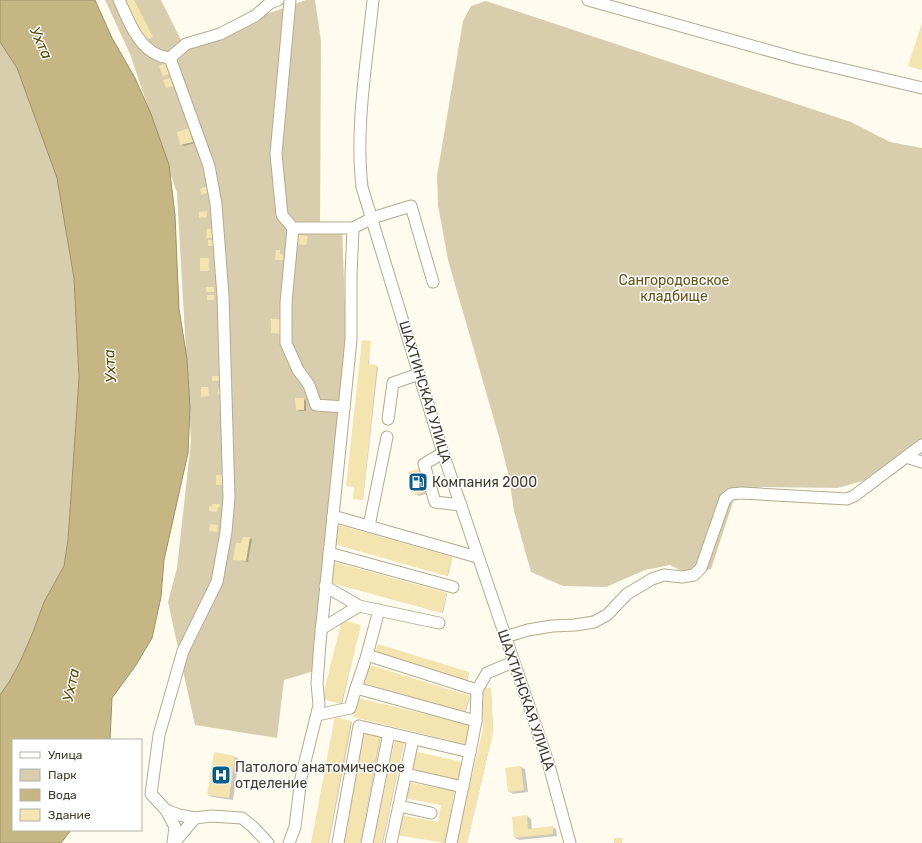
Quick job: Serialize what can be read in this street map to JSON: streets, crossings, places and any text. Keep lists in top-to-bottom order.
{
  "streets": {
    "street": ["ШАХТИНСКАЯ УЛИЦА"]
  },
  "water": ["Ухта"],
  "parks": ["Сангородовское кладбище"],
  "places": {
    "fuel station": ["Компания 2000"],
    "hospital": ["Патолого анатомическое отделение"]
  },
  "legend": [
    "Улица",
    "Парк",
    "Вода",
    "Здание"
  ]
}
